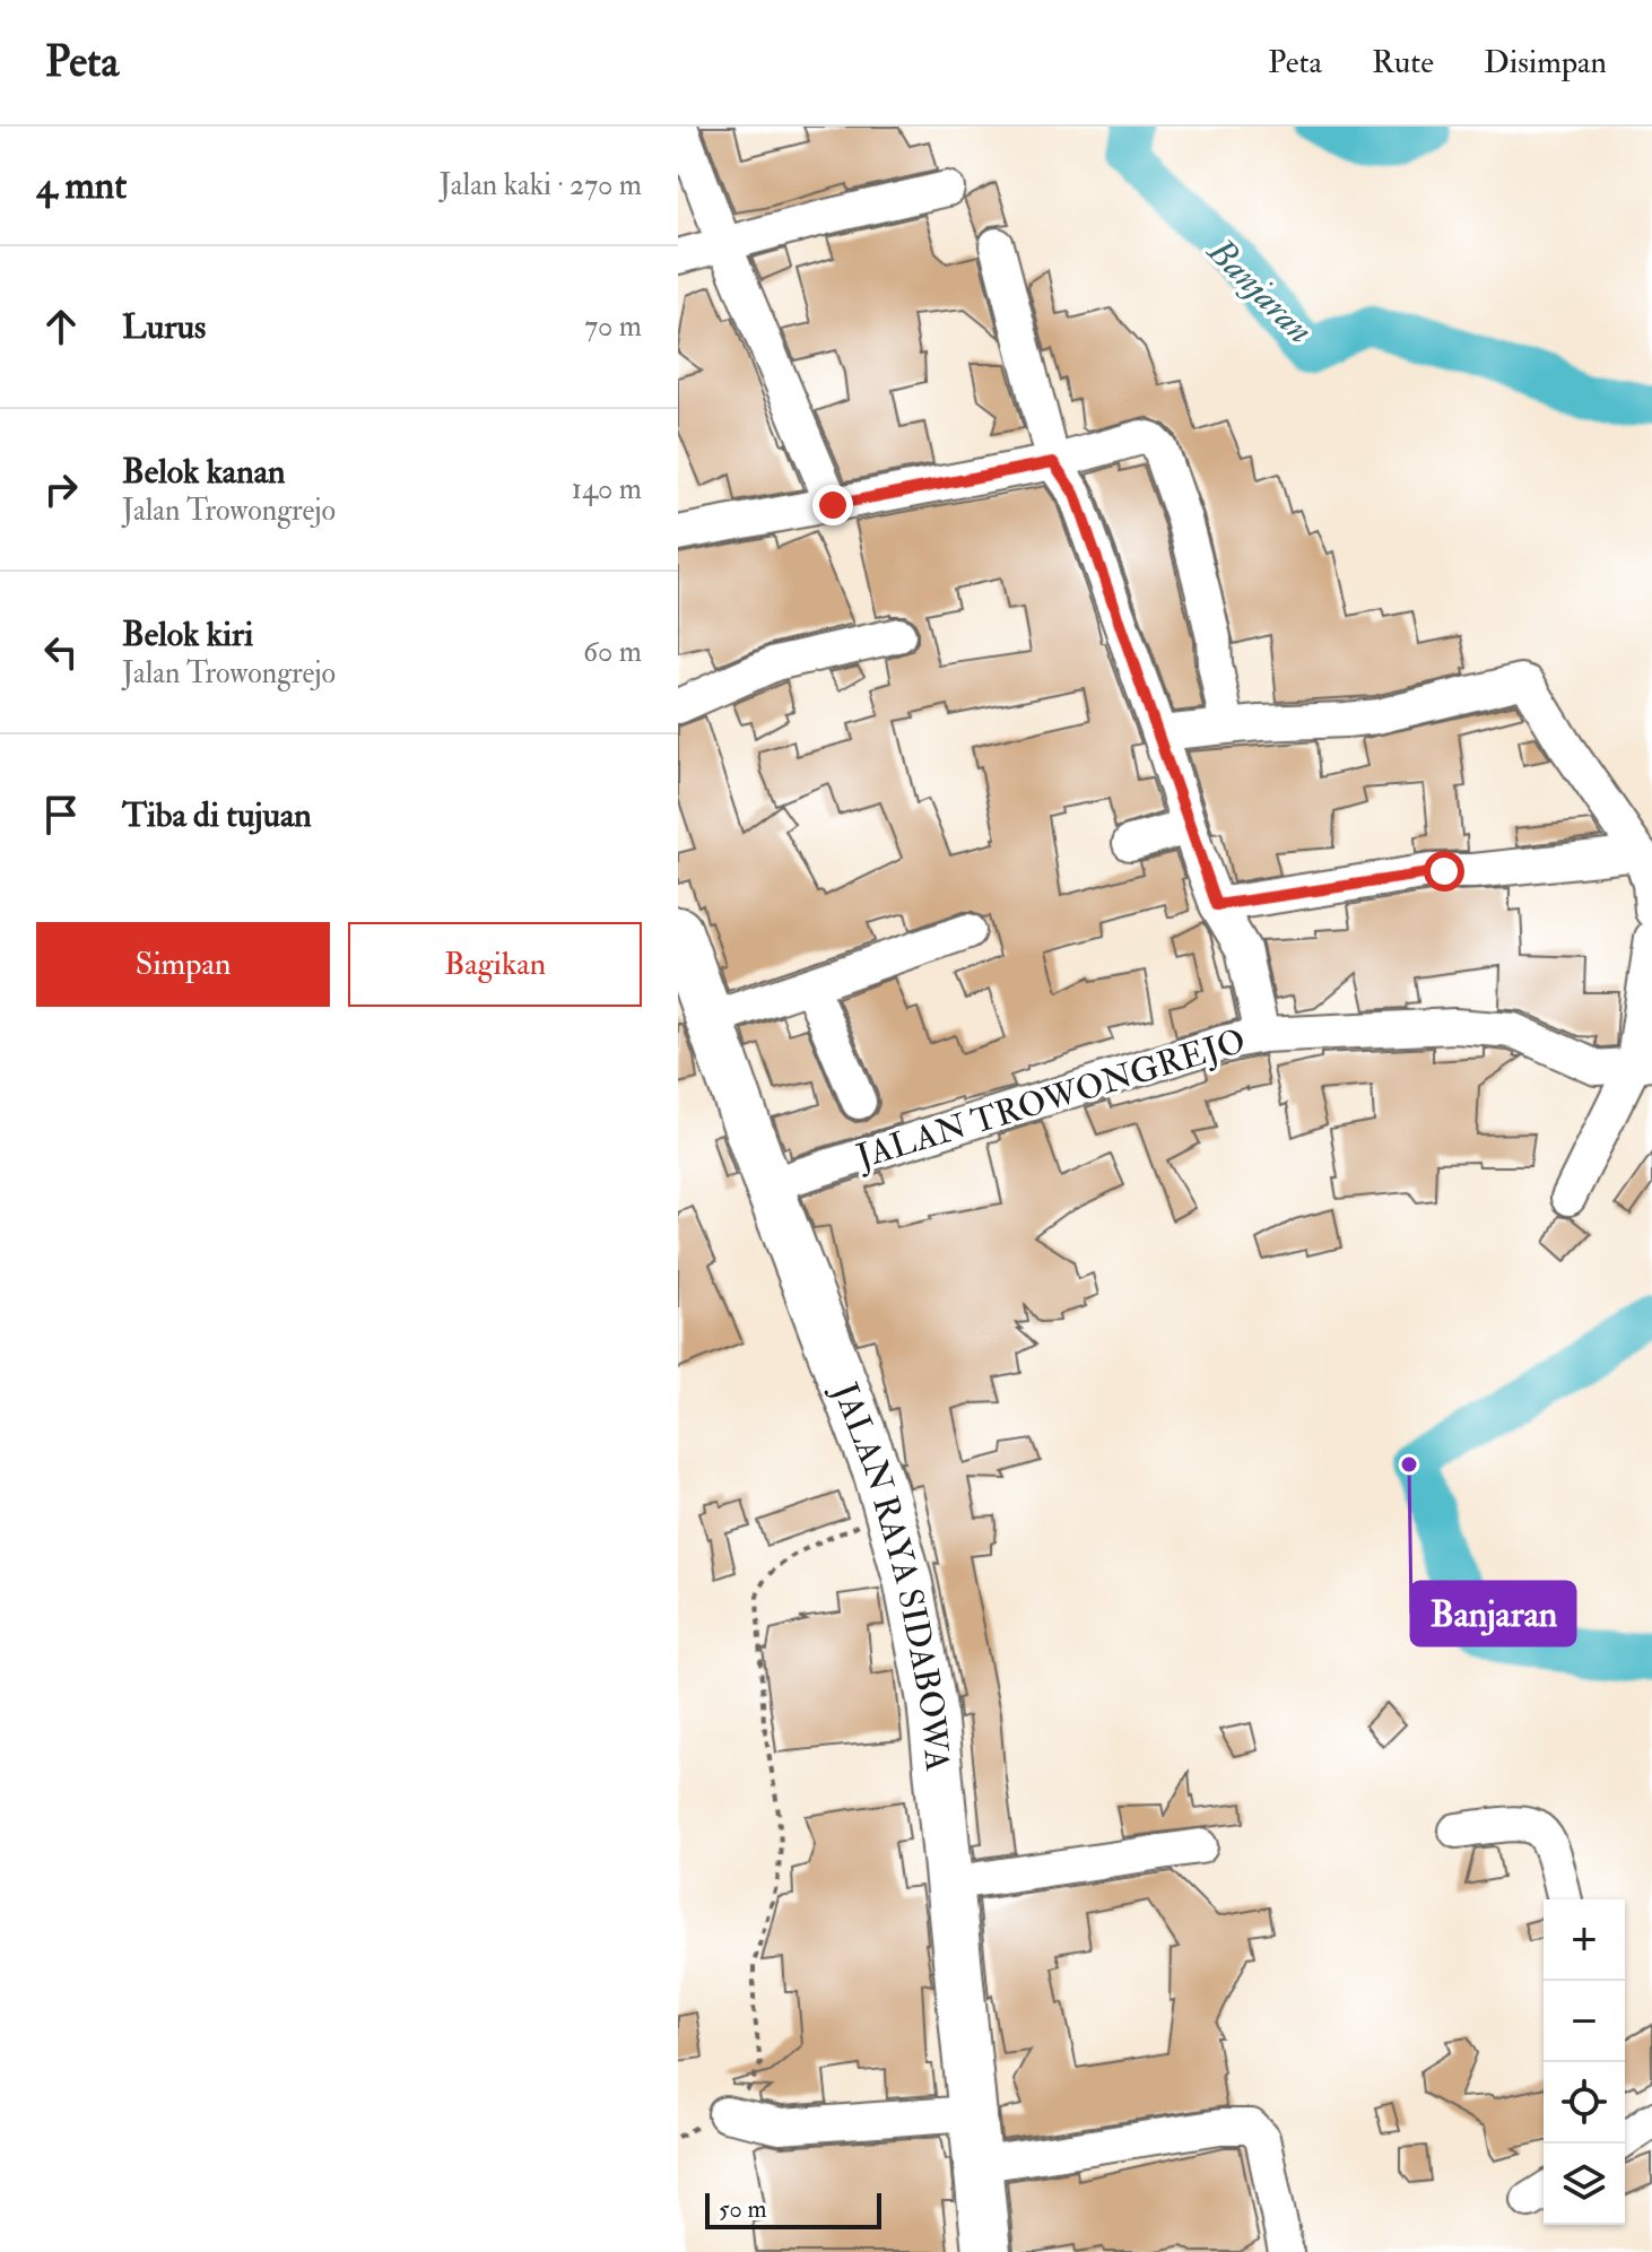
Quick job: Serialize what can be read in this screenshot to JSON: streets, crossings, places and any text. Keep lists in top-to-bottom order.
{
  "streets": {
    "highway": ["JALAN RAYA SIDABOWA"],
    "street": ["JALAN TROWONGREJO"]
  },
  "crossings": [
    ["JALAN TROWONGREJO", "JALAN RAYA SIDABOWA"]
  ],
  "water": ["Banjaran"],
  "places": ["Banjaran"],
  "scale_bar": "50 m",
  "page": {
    "header": "Peta",
    "nav": ["Peta", "Rute", "Disimpan"],
    "heading": ["4 mnt", "Jalan kaki · 270 m"],
    "list": [
      ["Lurus", "70 m"],
      ["Belok kanan", "Jalan Trowongrejo", "140 m"],
      ["Belok kiri", "Jalan Trowongrejo", "60 m"],
      "Tiba di tujuan"
    ],
    "buttons": ["Simpan", "Bagikan"],
    "map_buttons": ["+", "−"],
    "scale": "50 m"
  }
}
